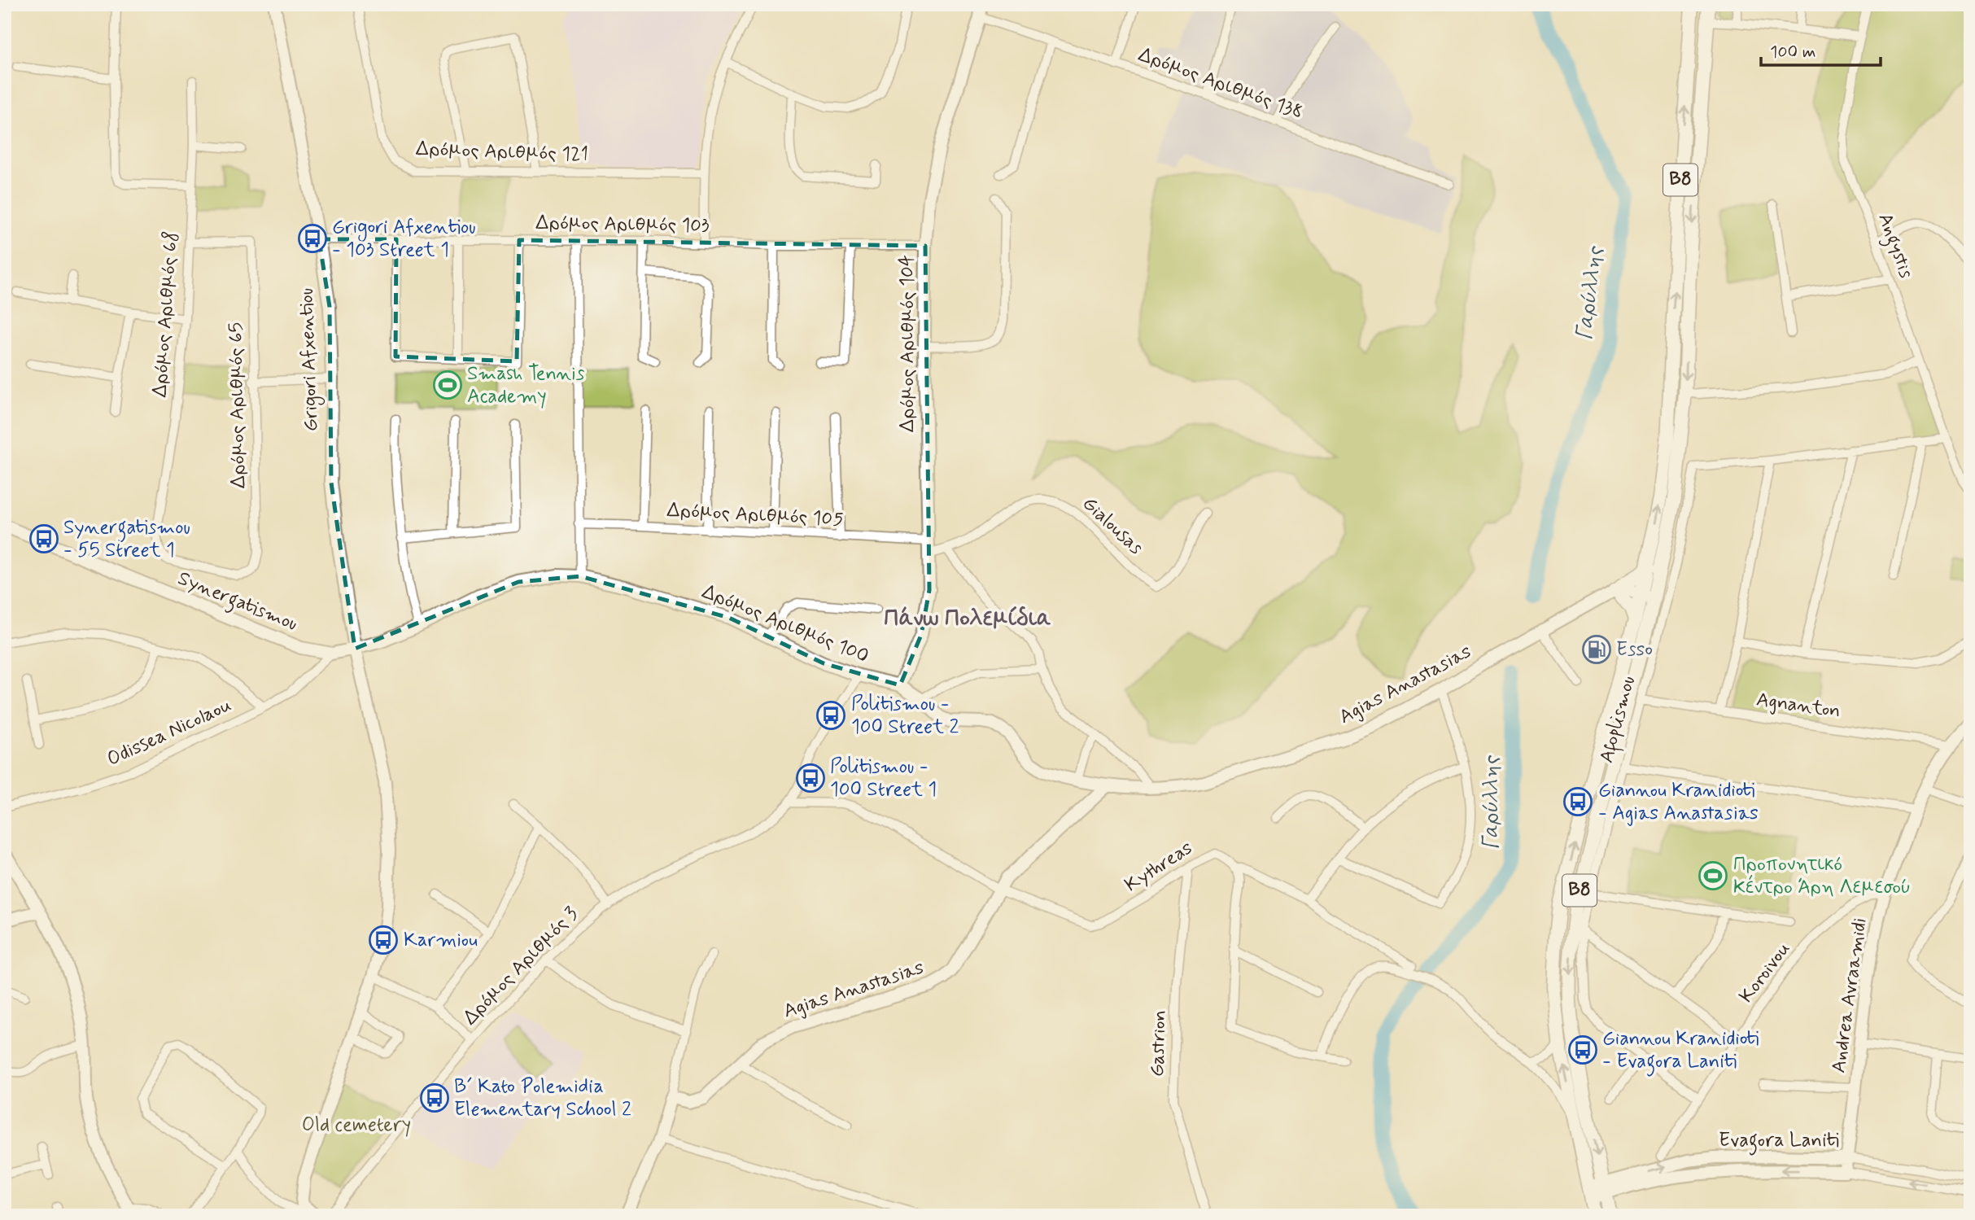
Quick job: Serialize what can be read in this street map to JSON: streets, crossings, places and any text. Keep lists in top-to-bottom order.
{
  "streets": {
    "main road": ["B8"],
    "street": [
      "Δρόμος Αριθμός 138",
      "Δρόμος Αριθμός 121",
      "Δρόμος Αριθμός 103",
      "Angystis",
      "Δρόμος Αριθμός 68",
      "Δρόμος Αριθμός 104",
      "Grigori Afxentiou",
      "Δρόμος Αριθμός 65",
      "Δρόμος Αριθμός 105",
      "Gialousas",
      "Synergatismou",
      "Δρόμος Αριθμός 100",
      "Agias Anastasias",
      "Agnanton",
      "Afoplismou",
      "Odissea Nicolaou",
      "Kythreas",
      "Δρόμος Αριθμός 3",
      "Koroivou",
      "Andrea Avraamidi",
      "Gastrion",
      "Evagora Laniti"
    ]
  },
  "crossings": [
    ["Δρόμος Αριθμός 138", "Δρόμος Αριθμός 104"],
    ["B8", "Evagora Laniti"],
    ["Δρόμος Αριθμός 103", "Δρόμος Αριθμός 104"],
    ["Δρόμος Αριθμός 103", "Grigori Afxentiou"],
    ["Δρόμος Αριθμός 68", "Δρόμος Αριθμός 65"],
    ["Δρόμος Αριθμός 104", "Δρόμος Αριθμός 105"],
    ["Δρόμος Αριθμός 104", "Gialousas"],
    ["Δρόμος Αριθμός 104", "Δρόμος Αριθμός 100"],
    ["Δρόμος Αριθμός 104", "Agias Anastasias"],
    ["Grigori Afxentiou", "Δρόμος Αριθμός 100"],
    ["Δρόμος Αριθμός 105", "Gialousas"],
    ["Synergatismou", "Δρόμος Αριθμός 100"],
    ["Synergatismou", "Odissea Nicolaou"],
    ["Δρόμος Αριθμός 100", "Agias Anastasias"],
    ["Δρόμος Αριθμός 100", "Odissea Nicolaou"],
    ["Δρόμος Αριθμός 100", "Δρόμος Αριθμός 3"],
    ["Agias Anastasias", "Kythreas"],
    ["Agnanton", "Afoplismou"],
    ["Agnanton", "Andrea Avraamidi"],
    ["Afoplismou", "Koroivou"],
    ["Kythreas", "Gastrion"],
    ["Koroivou", "Andrea Avraamidi"],
    ["Andrea Avraamidi", "Evagora Laniti"]
  ],
  "districts": ["Πάνω Πολεμίδια"],
  "water": ["Γαρύλλης"],
  "parks": ["Old cemetery"],
  "places": {
    "bus stop": [
      "Grigori Afxentiou - 103 Street 1",
      "Synergatismou - 55 Street 1",
      "Politismou - 100 Street 2",
      "Politismou - 100 Street 1",
      "Giannou Kranidioti - Agias Anastasias",
      "Karmiou",
      "Giannou Kranidioti - Evagora Laniti",
      "B´ Kato Polemidia Elementary School 2"
    ],
    "sports": ["Smash Tennis Academy", "Προπονητικό Κέντρο Άρη Λεμεσού"],
    "fuel station": ["Esso"]
  },
  "scale_bar": "100 m"
}
